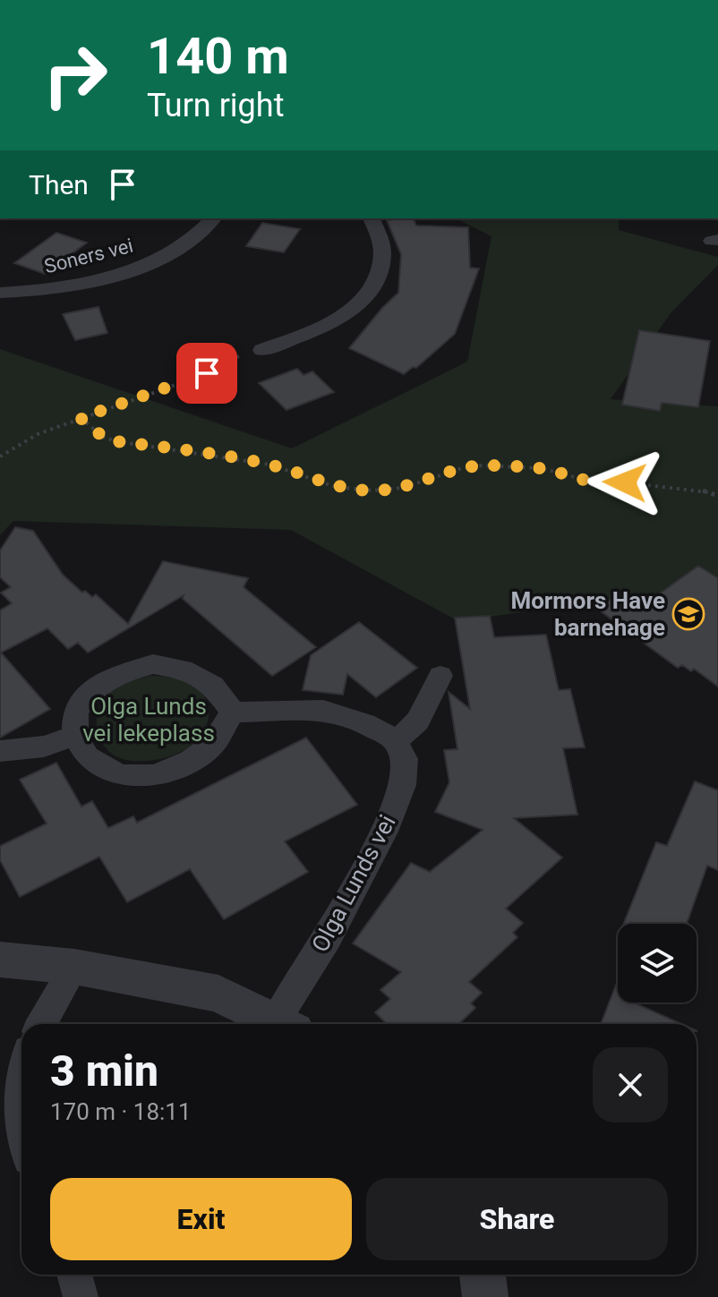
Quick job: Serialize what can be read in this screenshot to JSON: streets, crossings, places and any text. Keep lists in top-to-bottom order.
{
  "streets": {
    "street": ["Soners vei", "Olga Lunds vei"]
  },
  "parks": ["Olga Lunds vei lekeplass"],
  "places": {
    "school or university": ["Mormors Have barnehage"]
  },
  "page": {
    "turn": ["140 m", "Turn right"],
    "then": "Then",
    "heading": ["3 min", "170 m · 18:11"],
    "buttons": ["Exit", "Share"]
  }
}
